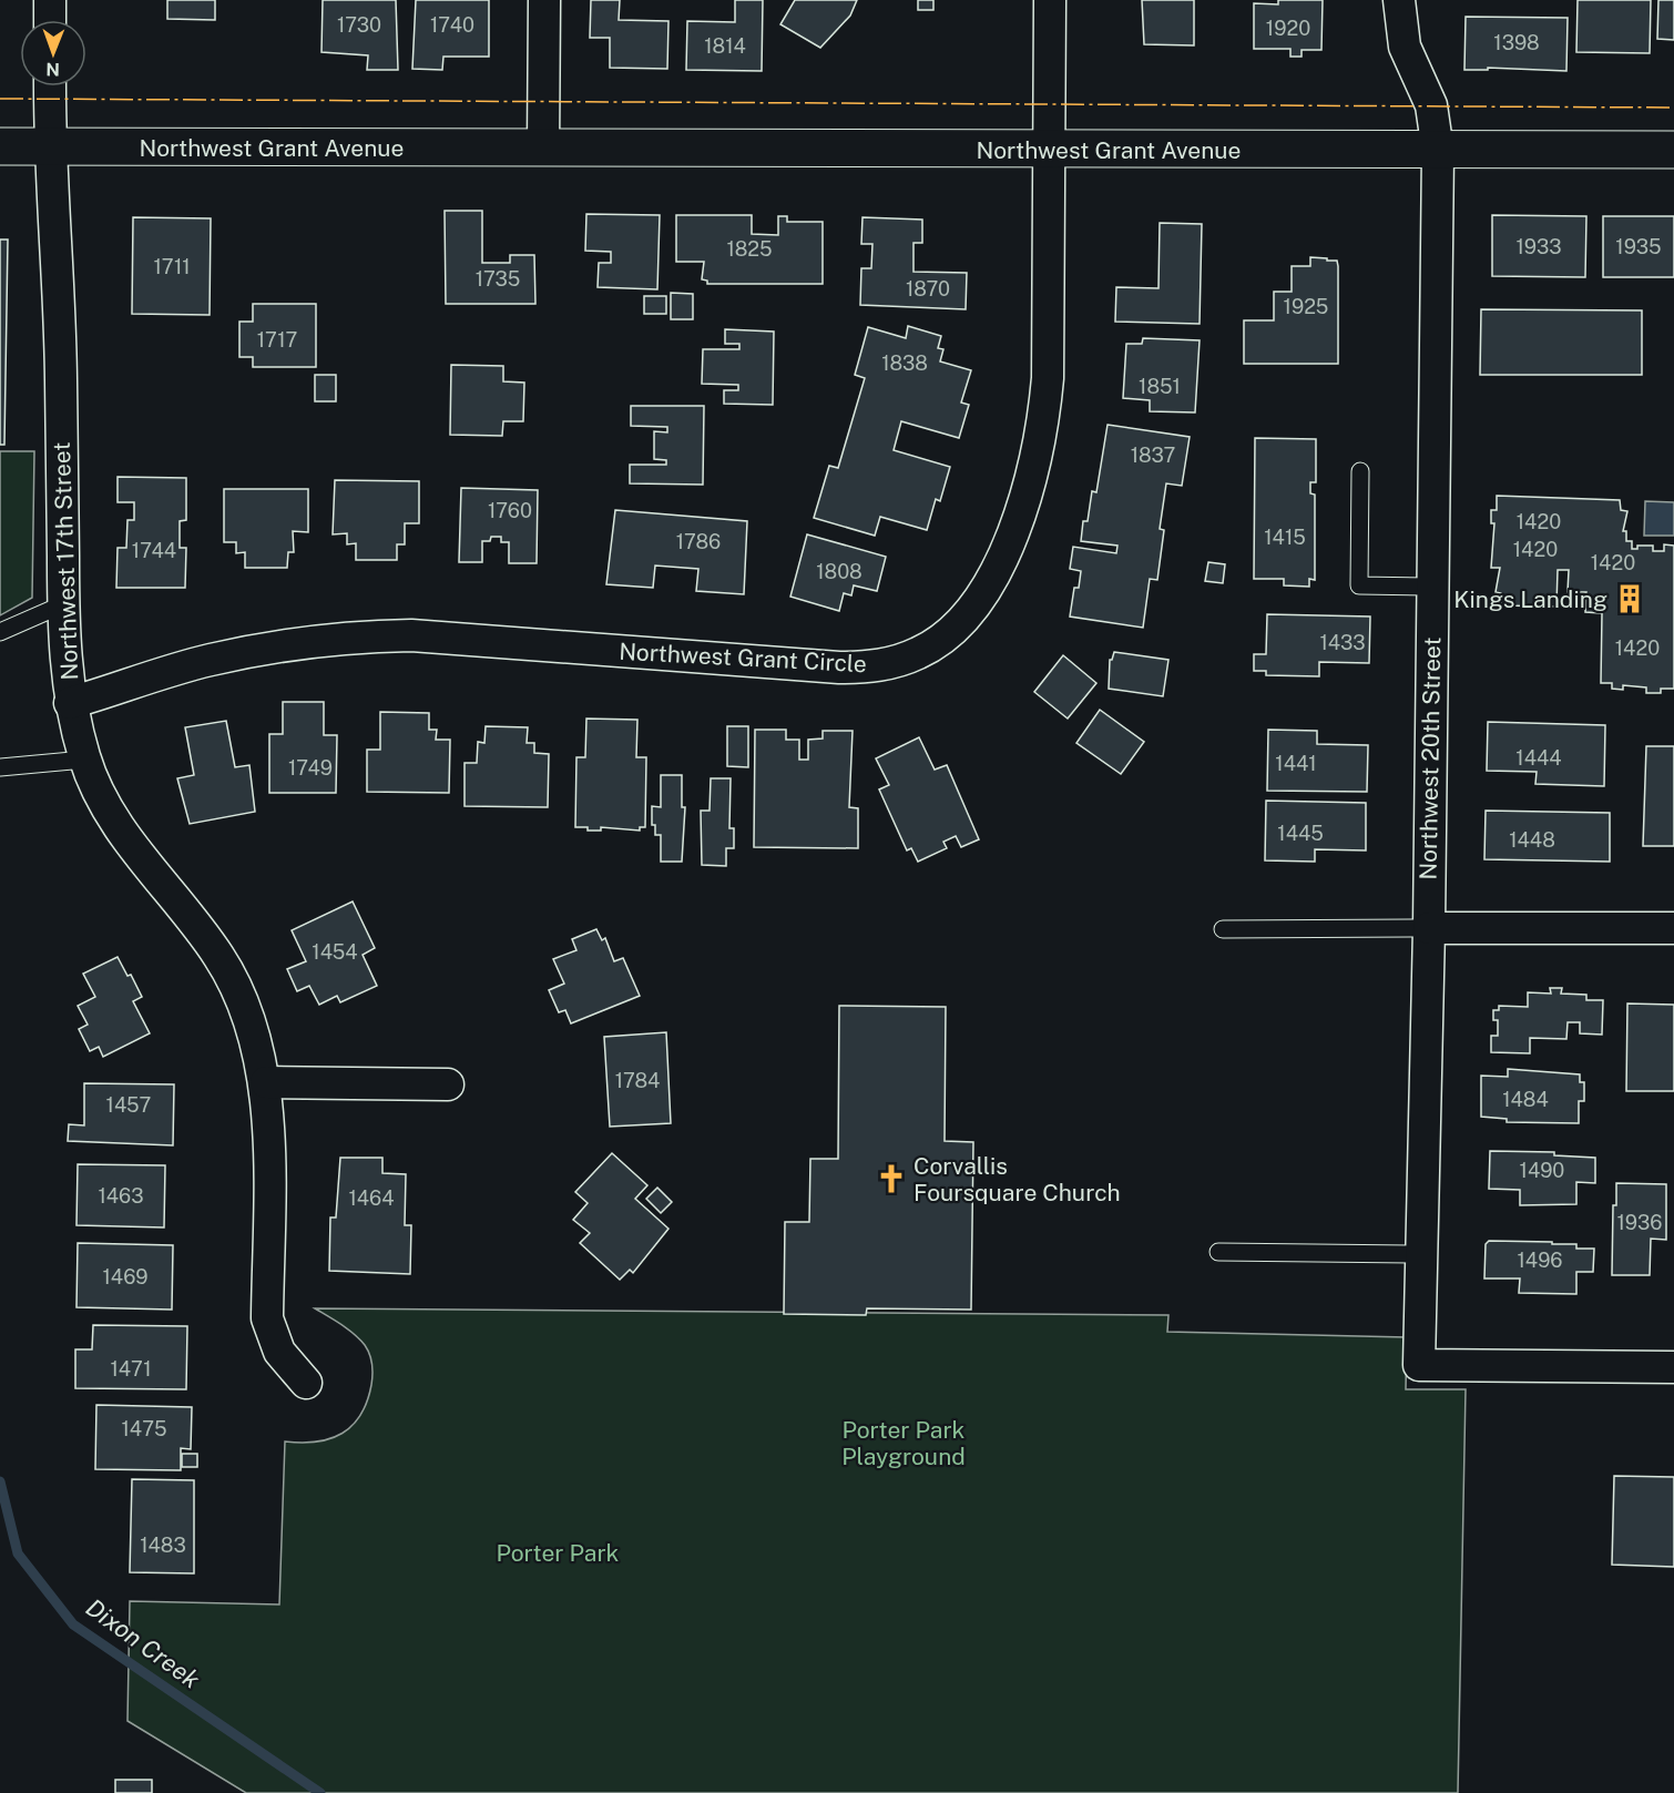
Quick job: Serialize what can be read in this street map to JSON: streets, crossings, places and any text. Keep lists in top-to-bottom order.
{
  "streets": {
    "main road": ["Northwest Grant Avenue"],
    "street": ["Northwest 17th Street", "Northwest Grant Circle", "Northwest 20th Street"]
  },
  "crossings": [
    ["Northwest Grant Avenue", "Northwest 17th Street"],
    ["Northwest Grant Avenue", "Northwest Grant Circle"],
    ["Northwest Grant Avenue", "Northwest 20th Street"],
    ["Northwest 17th Street", "Northwest Grant Circle"]
  ],
  "water": ["Dixon Creek"],
  "parks": ["Porter Park Playground", "Porter Park"],
  "places": {
    "building": ["Kings Landing"],
    "church": ["Corvallis Foursquare Church"]
  },
  "house_numbers": [
    "1730",
    "1740",
    "1920",
    "1398",
    "1814",
    "1933",
    "1935",
    "1825",
    "1711",
    "1735",
    "1870",
    "1925",
    "1717",
    "1838",
    "1851",
    "1837",
    "1760",
    "1420",
    "1415",
    "1786",
    "1420",
    "1744",
    "1420",
    "1808",
    "1433",
    "1420",
    "1444",
    "1441",
    "1749",
    "1445",
    "1448",
    "1454",
    "1784",
    "1484",
    "1457",
    "1490",
    "1463",
    "1464",
    "1936",
    "1496",
    "1469",
    "1471",
    "1475",
    "1483"
  ],
  "north": "bottom"
}
